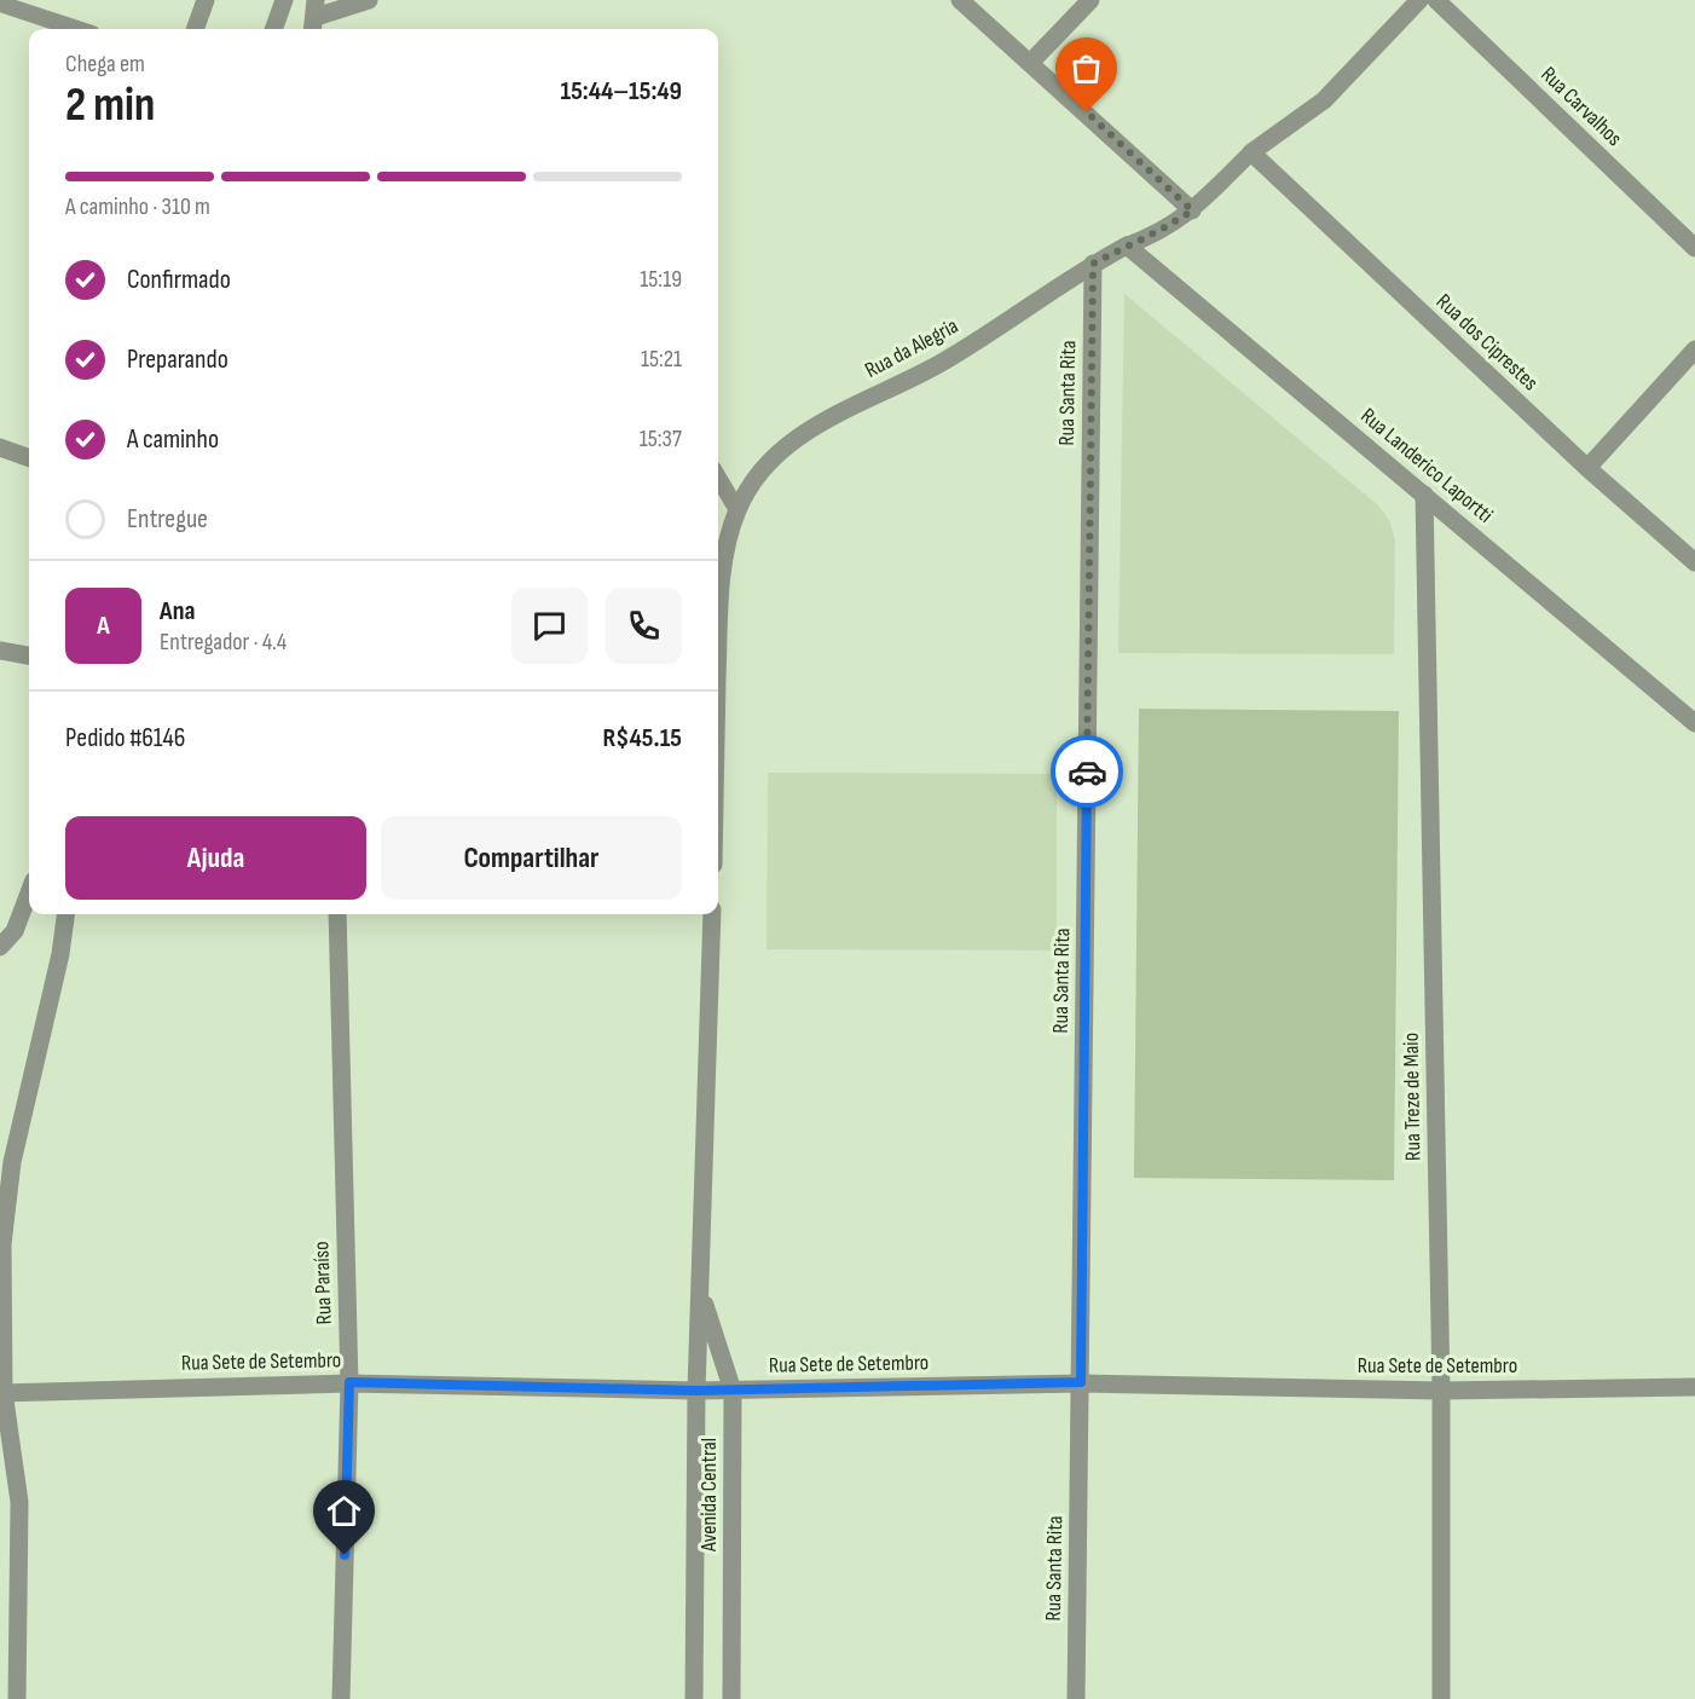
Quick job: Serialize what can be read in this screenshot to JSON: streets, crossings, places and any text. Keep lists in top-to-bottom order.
{
  "streets": {
    "street": [
      "Rua Carvalhos",
      "Rua dos Ciprestes",
      "Rua da Alegria",
      "Rua Santa Rita",
      "Rua Landerico Laportti",
      "Rua Treze de Maio",
      "Rua Paraíso",
      "Rua Sete de Setembro",
      "Avenida Central"
    ]
  },
  "crossings": [
    ["Rua da Alegria", "Rua Santa Rita"],
    ["Rua da Alegria", "Rua Landerico Laportti"],
    ["Rua Santa Rita", "Rua Sete de Setembro"],
    ["Rua Landerico Laportti", "Rua Treze de Maio"],
    ["Rua Treze de Maio", "Rua Sete de Setembro"],
    ["Rua Paraíso", "Rua Sete de Setembro"],
    ["Rua Sete de Setembro", "Avenida Central"]
  ],
  "page": {
    "heading": ["2 min", "Chega em", "15:44–15:49"],
    "panel": [
      "Ana",
      "Entregador · 4.4",
      "Pedido #6146",
      "R$45.15"
    ],
    "bar": "A caminho · 310 m",
    "list": [
      ["Confirmado", "15:19"],
      ["Preparando", "15:21"],
      ["A caminho", "15:37"],
      "Entregue"
    ],
    "round": "A",
    "buttons": ["Ajuda", "Compartilhar"]
  }
}
